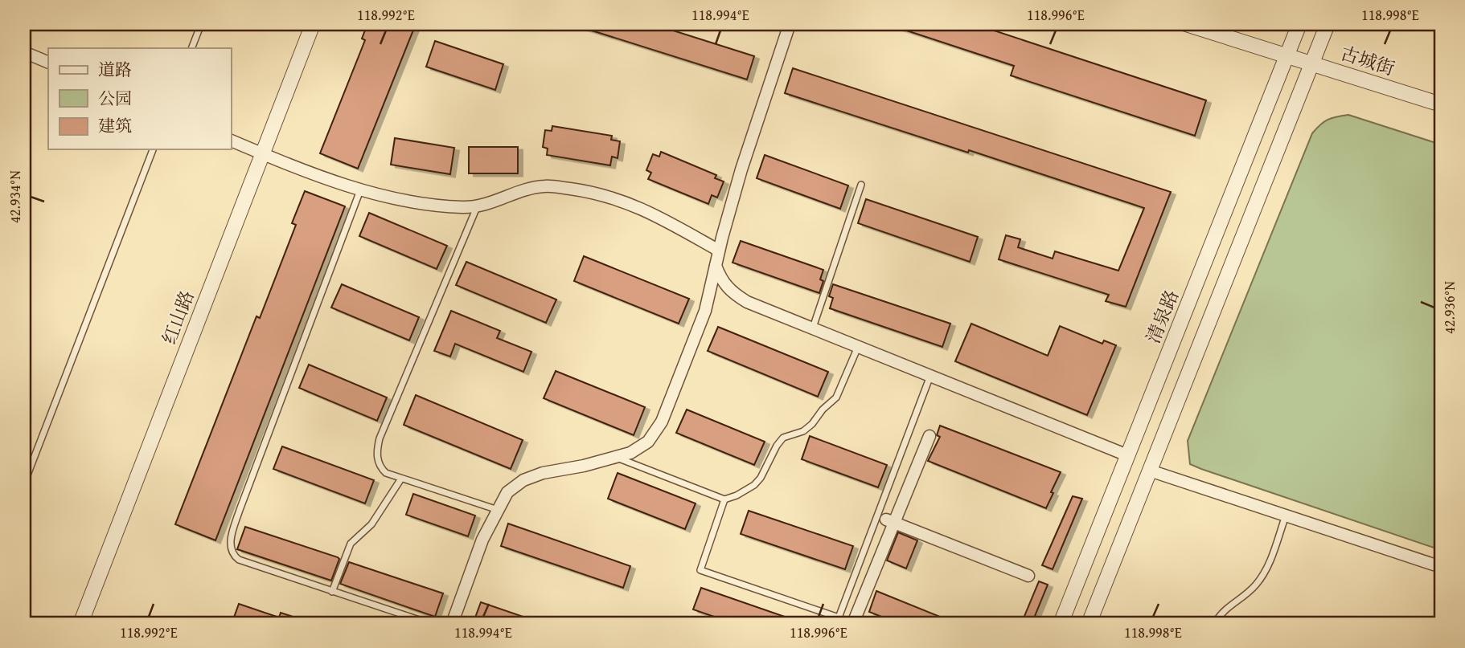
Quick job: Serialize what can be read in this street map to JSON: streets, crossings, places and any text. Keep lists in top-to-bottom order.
{
  "streets": {
    "street": ["古城街", "清泉路", "红山路"]
  },
  "crossings": [
    ["古城街", "清泉路"]
  ],
  "legend": ["道路", "公园", "建筑"],
  "coordinates": [
    "118.992°E",
    "118.994°E",
    "118.996°E",
    "118.998°E",
    "42.934°N",
    "42.936°N"
  ]
}
